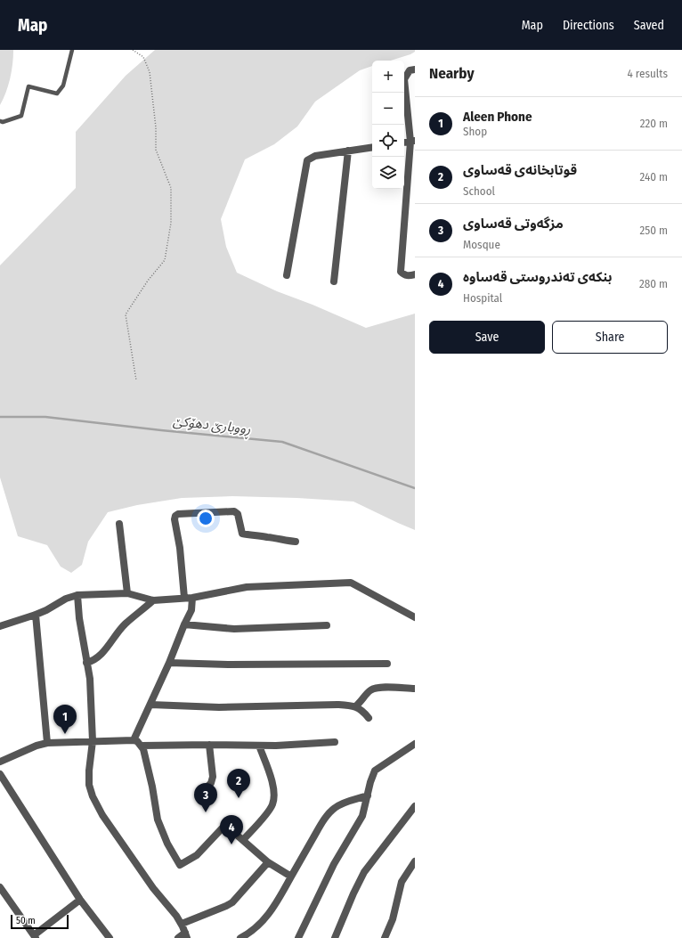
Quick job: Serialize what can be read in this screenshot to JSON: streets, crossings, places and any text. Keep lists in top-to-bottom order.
{
  "water": ["ڕووبارێ دهۆكێ"],
  "scale_bar": "50 m",
  "page": {
    "header": "Map",
    "nav": ["Map", "Directions", "Saved"],
    "heading": ["Nearby", "4 results"],
    "map_buttons": ["+", "−"],
    "list": [
      {
        "mark": "1",
        "name": "Aleen Phone",
        "note": "Shop",
        "value": "220 m"
      },
      {
        "mark": "2",
        "name": "قوتابخانەی قەساوی",
        "note": "School",
        "value": "240 m"
      },
      {
        "mark": "3",
        "name": "مزگەوتی قەساوی",
        "note": "Mosque",
        "value": "250 m"
      },
      {
        "mark": "4",
        "name": "بنکەی تەندروستی قەساوە",
        "note": "Hospital",
        "value": "280 m"
      }
    ],
    "buttons": ["Save", "Share"],
    "pins": [
      "1",
      "2",
      "3",
      "4"
    ],
    "scale": "50 m"
  }
}
